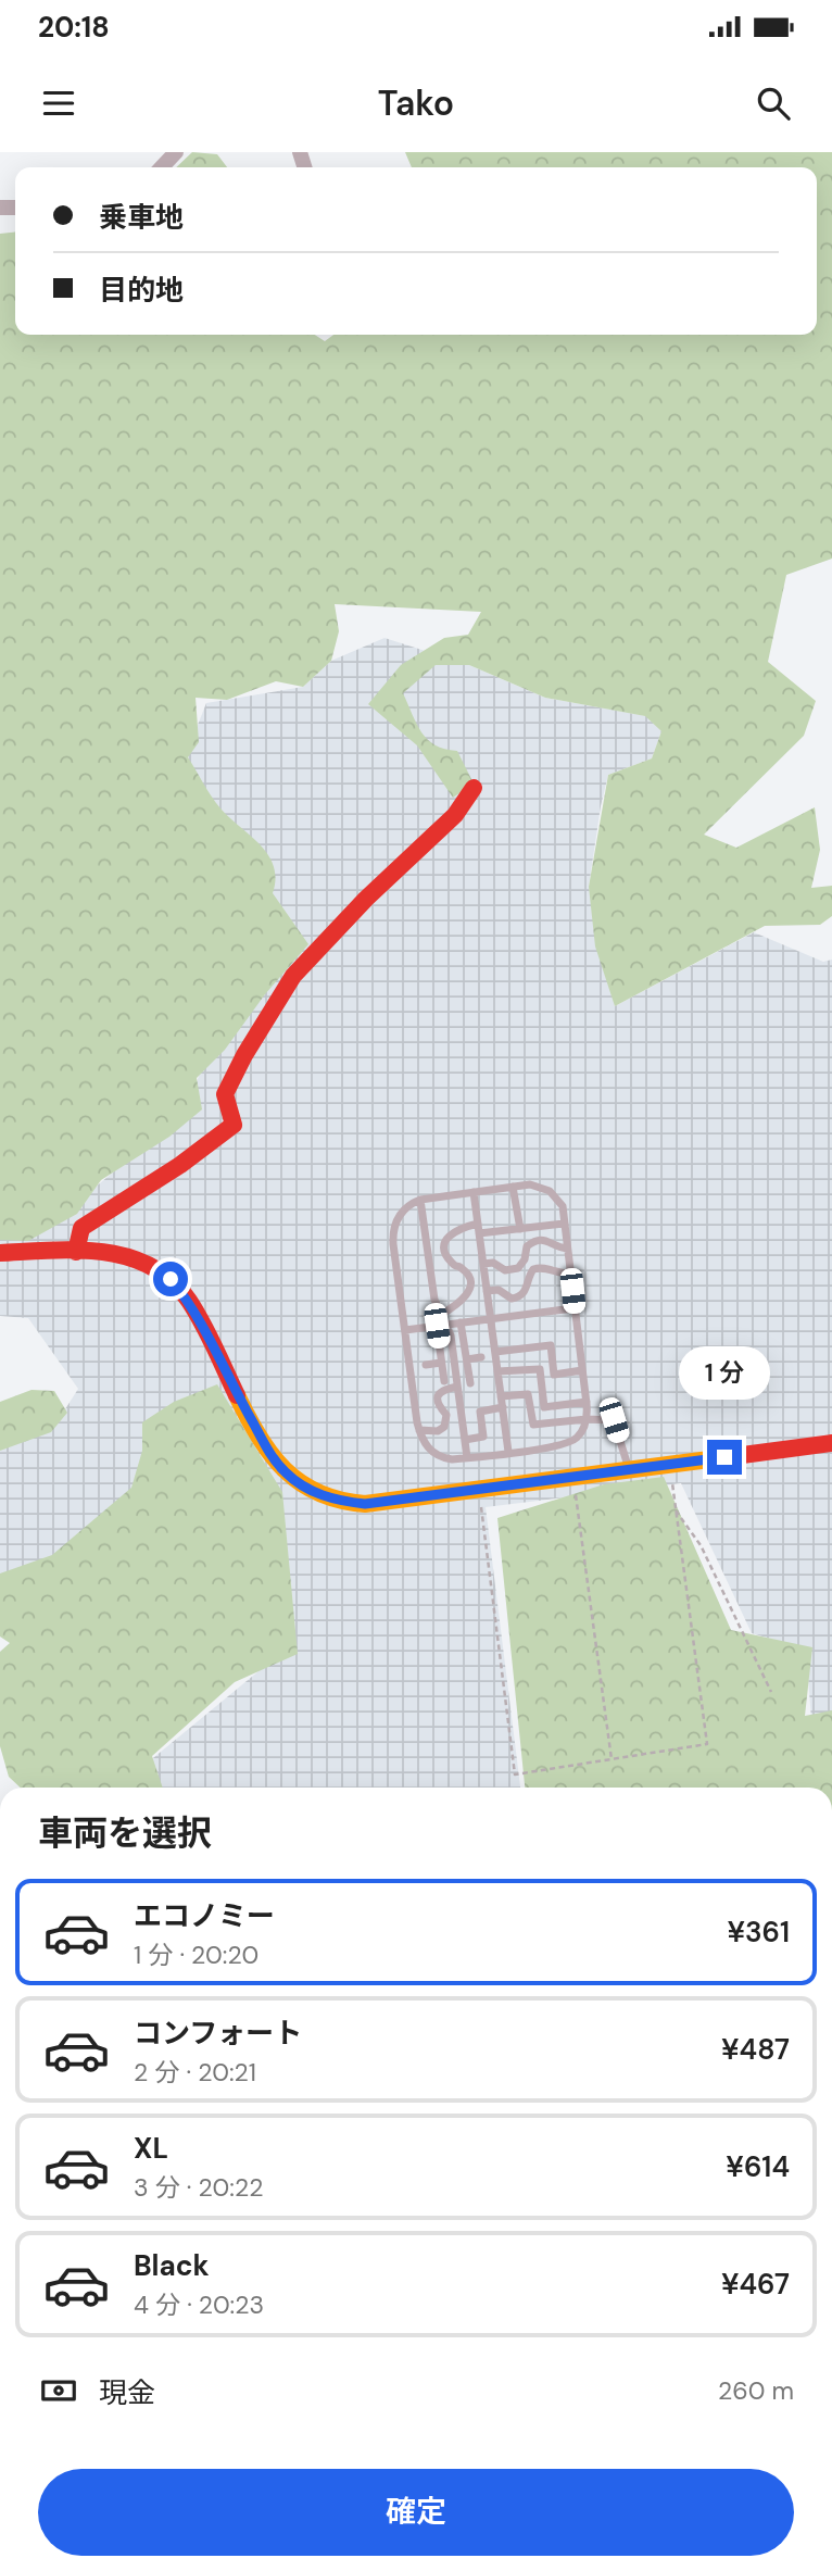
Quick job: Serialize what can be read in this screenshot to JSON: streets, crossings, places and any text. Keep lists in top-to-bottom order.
{
  "page": {
    "status": "20:18",
    "header": "Tako",
    "banner": ["乗車地", "目的地"],
    "bubble": "1 分",
    "heading": "車両を選択",
    "list": [
      {
        "name": "エコノミー",
        "note": "1 分 · 20:20",
        "value": "¥361"
      },
      {
        "name": "コンフォート",
        "note": "2 分 · 20:21",
        "value": "¥487"
      },
      {
        "name": "XL",
        "note": "3 分 · 20:22",
        "value": "¥614"
      },
      {
        "name": "Black",
        "note": "4 分 · 20:23",
        "value": "¥467"
      }
    ],
    "pay": ["現金", "260 m"],
    "buttons": "確定"
  }
}
